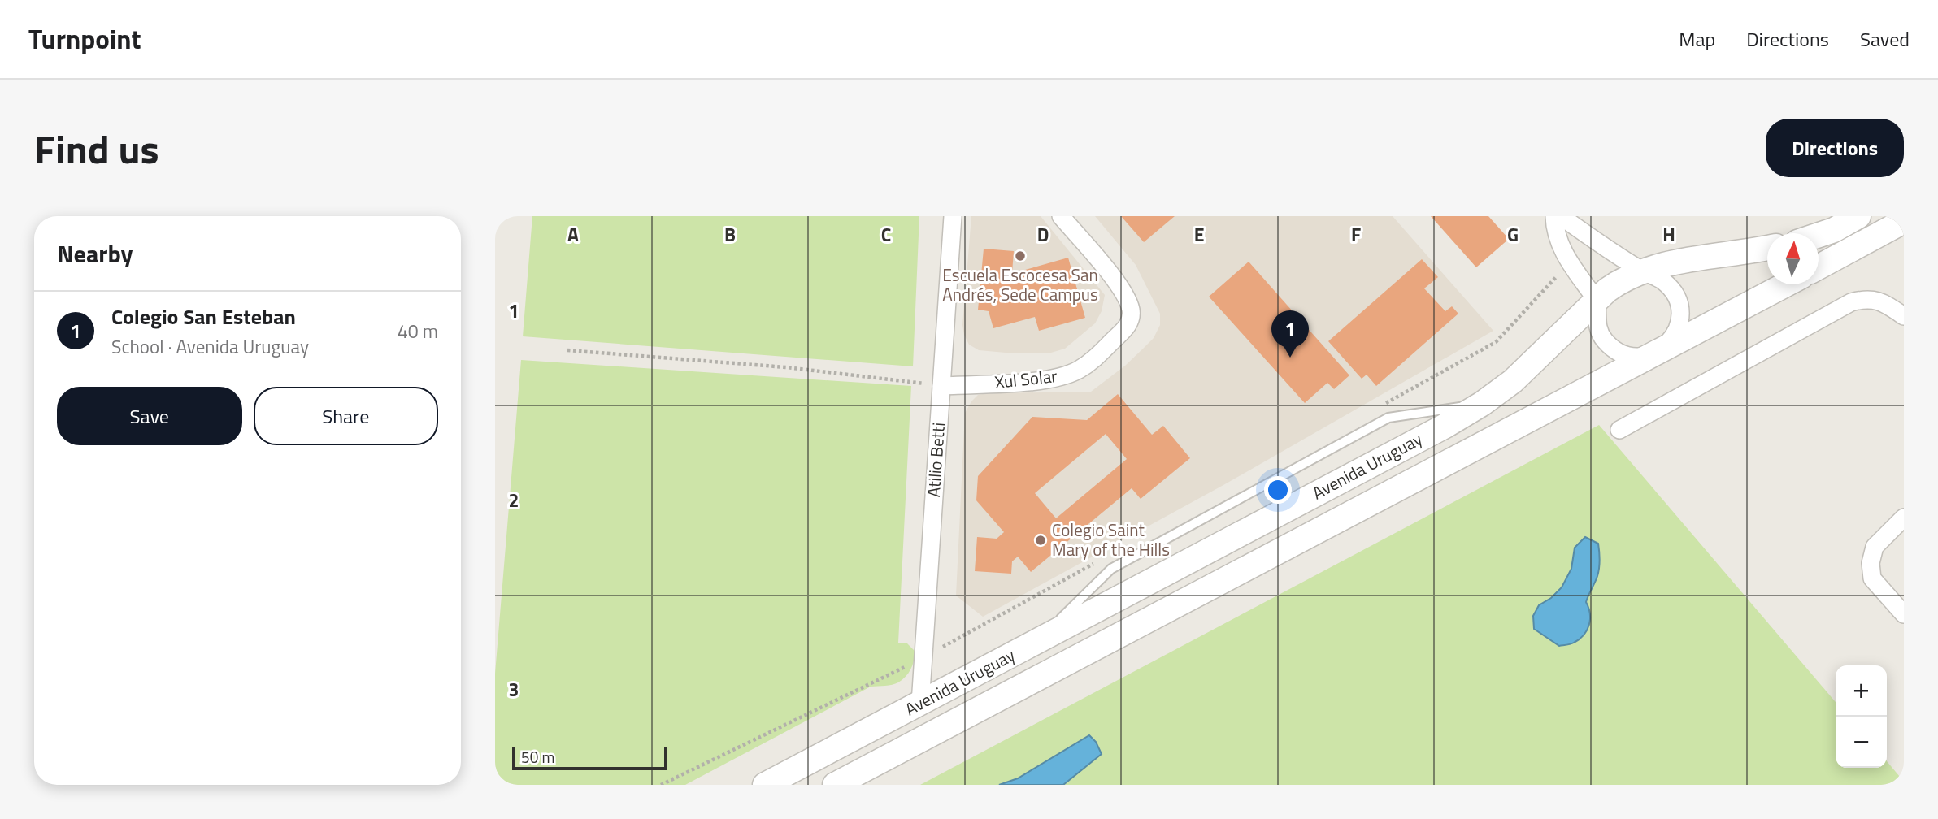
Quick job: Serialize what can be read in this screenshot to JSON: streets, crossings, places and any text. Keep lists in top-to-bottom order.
{
  "streets": {
    "main road": ["Avenida Uruguay"],
    "street": ["Xul Solar", "Atilio Betti"]
  },
  "crossings": [
    ["Xul Solar", "Atilio Betti"],
    ["Atilio Betti", "Avenida Uruguay"]
  ],
  "places": ["Escuela Escocesa San Andrés, Sede Campus", "Colegio Saint Mary of the Hills"],
  "scale_bar": "50 m",
  "north": "top",
  "page": {
    "header": "Turnpoint",
    "nav": ["Map", "Directions", "Saved"],
    "title": "Find us",
    "buttons": [
      "Directions",
      ["Save", "Share"]
    ],
    "heading": "Nearby",
    "list": [
      {
        "mark": "1",
        "name": "Colegio San Esteban",
        "note": "School · Avenida Uruguay",
        "value": "40 m"
      }
    ],
    "pins": "1",
    "map_buttons": ["+", "−"],
    "scale": "50 m"
  },
  "grid": {
    "columns": [
      "A",
      "B",
      "C",
      "D",
      "E",
      "F",
      "G",
      "H"
    ],
    "rows": ["1", "2", "3"]
  }
}
